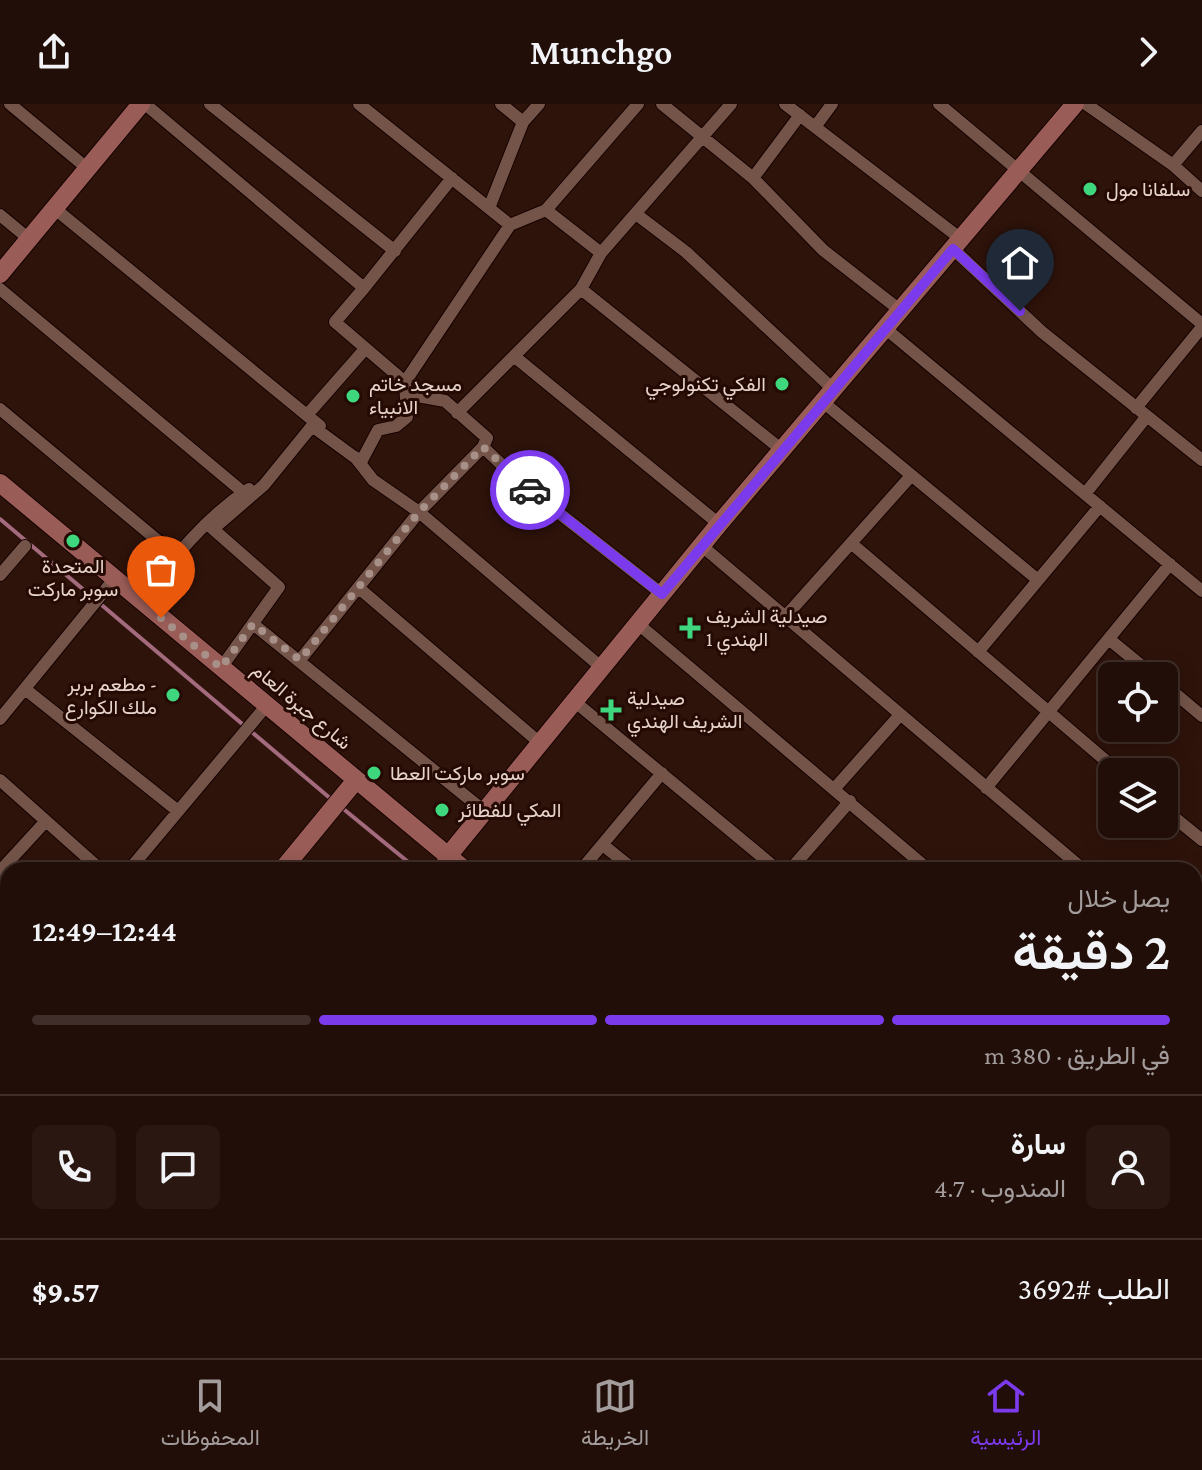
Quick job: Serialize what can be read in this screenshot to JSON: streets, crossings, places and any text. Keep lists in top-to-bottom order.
{
  "streets": {
    "street": ["شارع جبرة العام"]
  },
  "places": {
    "other": [
      "سلفانا مول",
      "الفكي تكنولوجي",
      "مسجد خاتم الانبياء",
      "المتحدة سوبر ماركت",
      "مطعم بربر - ملك الكوارع",
      "سوبر ماركت العطا",
      "المكي للفطائر"
    ],
    "health": ["صيدلية الشريف الهندي 1", "صيدلية الشريف الهندي"]
  },
  "page": {
    "header": "Munchgo",
    "heading": ["2 دقيقة", "يصل خلال", "12:44–12:49"],
    "panel": [
      "سارة",
      "المندوب · 4.7",
      "الطلب #3692",
      "$9.57"
    ],
    "bar": "في الطريق · 380 m",
    "tabs": ["الرئيسية", "الخريطة", "المحفوظات"]
  }
}
